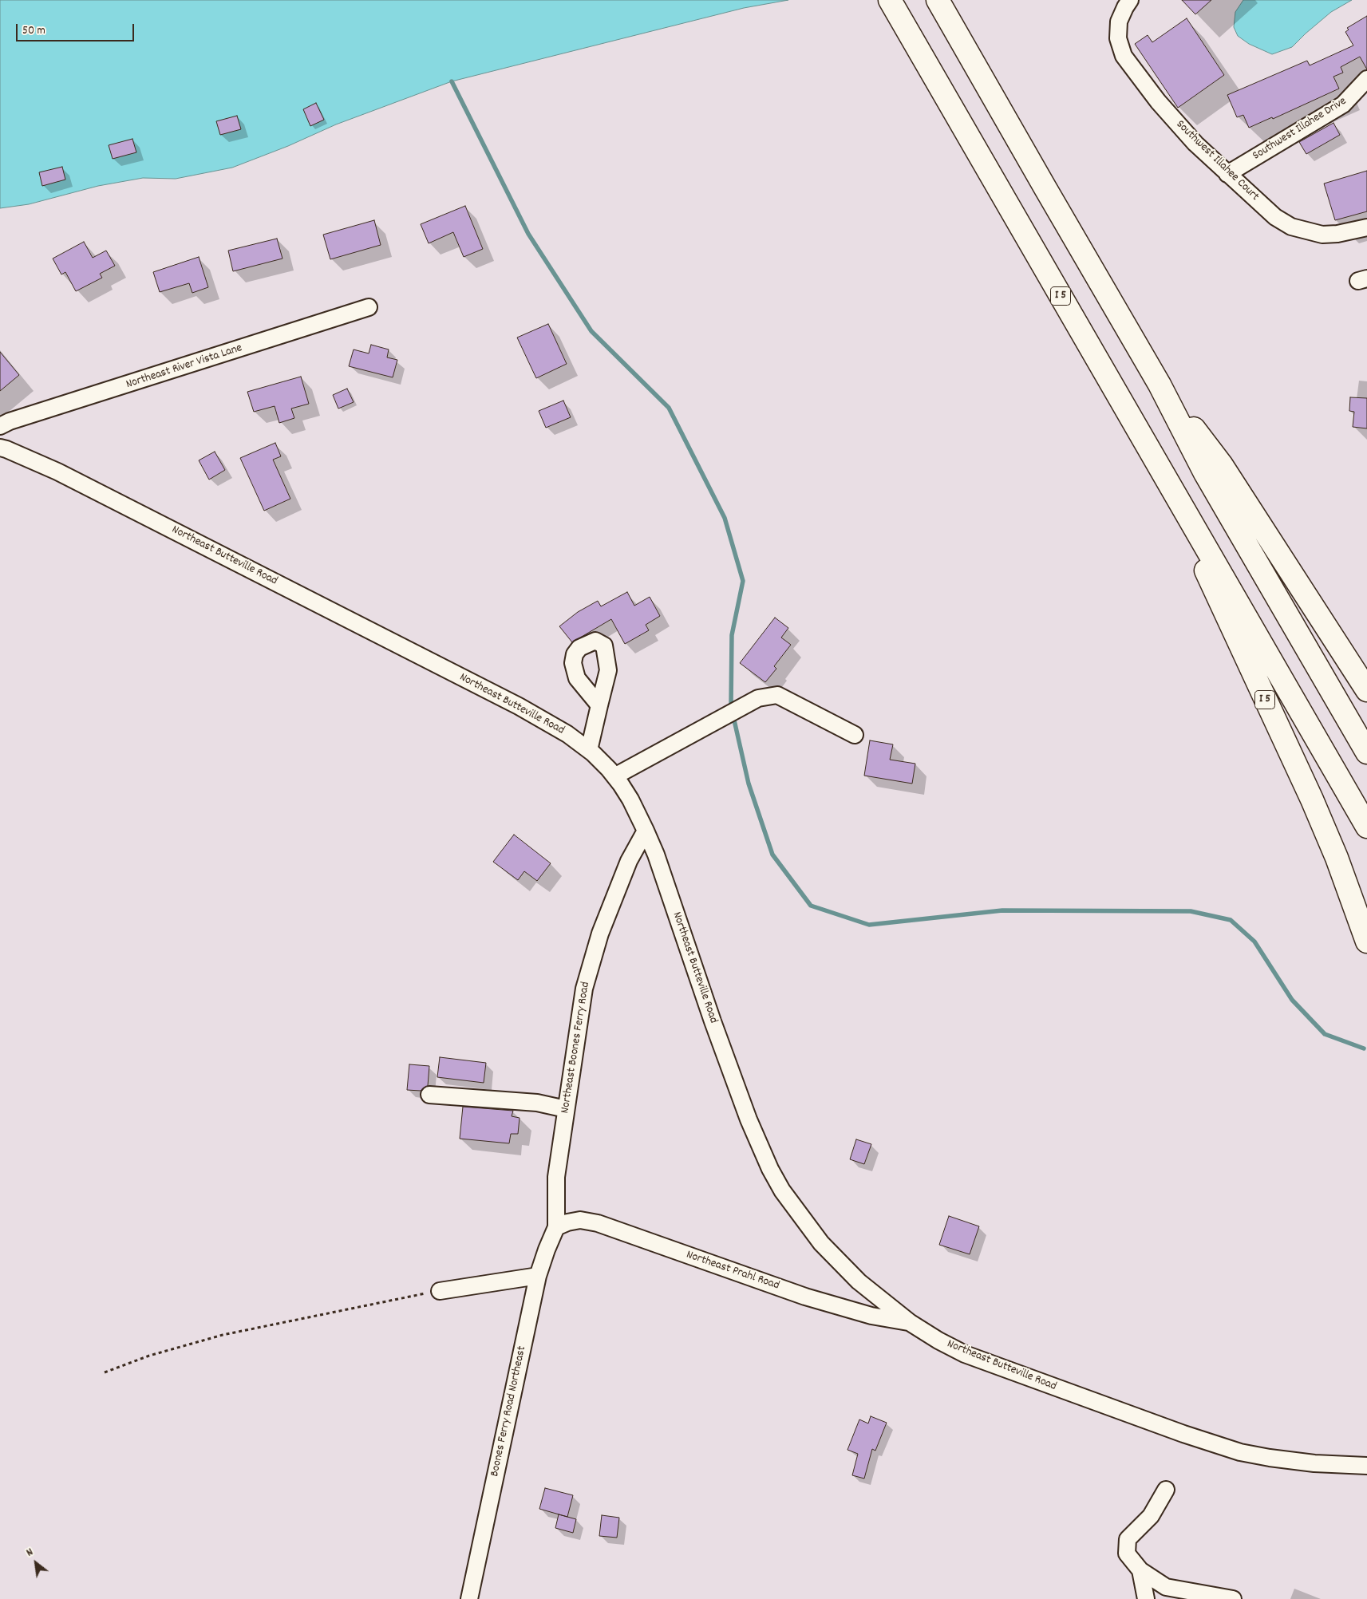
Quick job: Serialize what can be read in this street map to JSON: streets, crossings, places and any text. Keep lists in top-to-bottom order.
{
  "streets": {
    "highway": ["I 5"],
    "street": [
      "Southwest Illahee Drive",
      "Southwest Illahee Court",
      "Northeast River Vista Lane",
      "Northeast Butteville Road",
      "Northeast Boones Ferry Road",
      "Northeast Prahl Road",
      "Boones Ferry Road Northeast"
    ]
  },
  "crossings": [
    ["Southwest Illahee Drive", "Southwest Illahee Court"],
    ["Northeast Butteville Road", "Northeast Boones Ferry Road"],
    ["Northeast Butteville Road", "Northeast Prahl Road"],
    ["Northeast Boones Ferry Road", "Northeast Prahl Road"],
    ["Northeast Boones Ferry Road", "Boones Ferry Road Northeast"],
    ["Northeast Prahl Road", "Boones Ferry Road Northeast"]
  ],
  "scale_bar": "50 m",
  "north": "top left"
}
